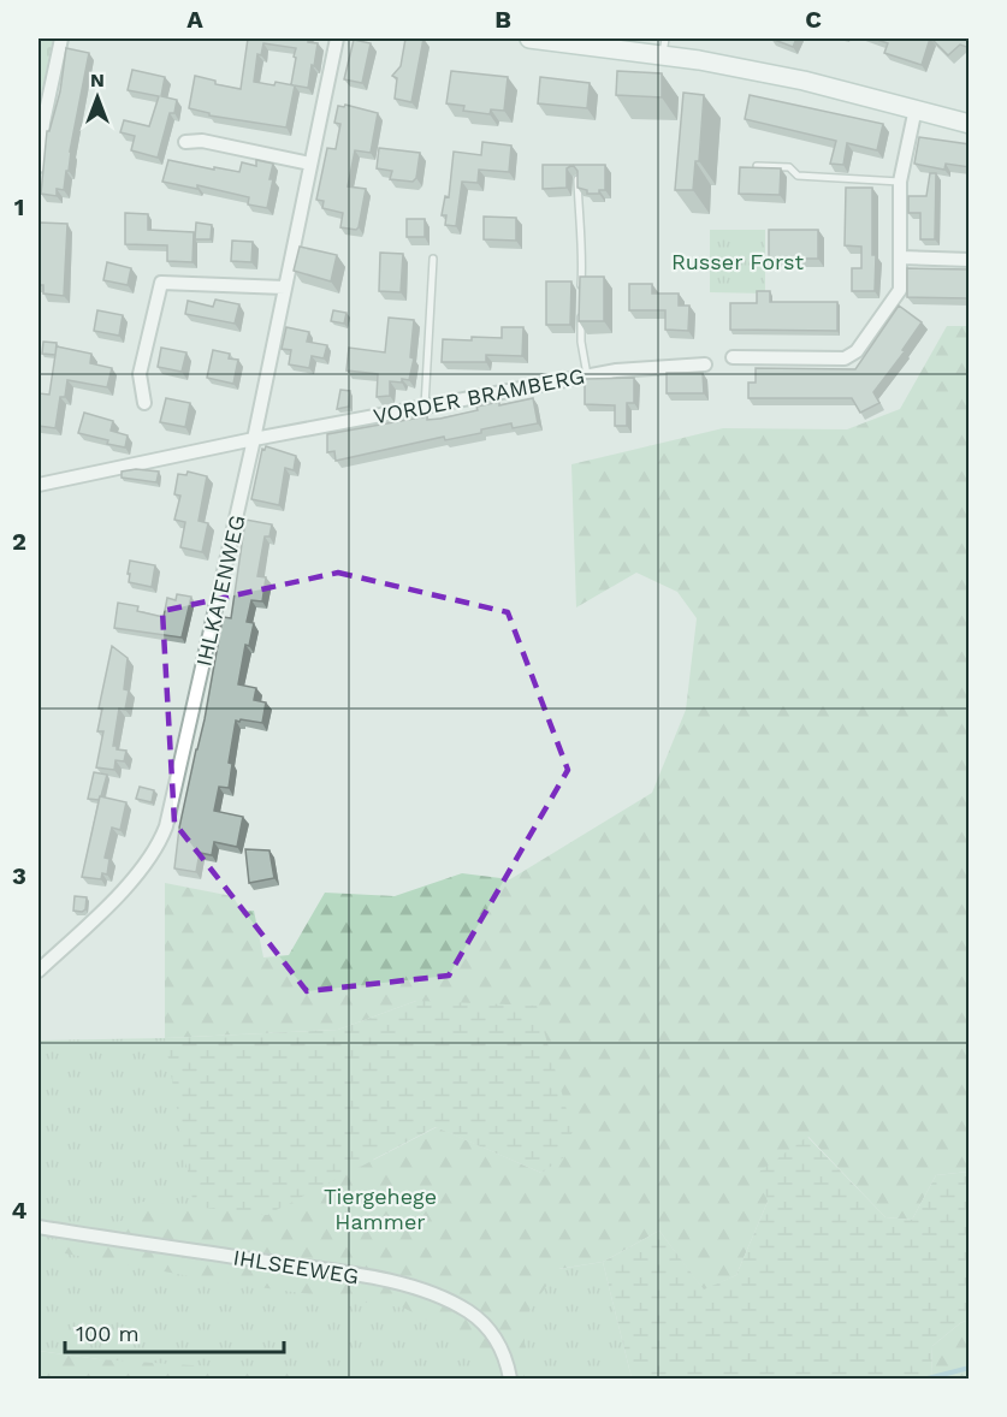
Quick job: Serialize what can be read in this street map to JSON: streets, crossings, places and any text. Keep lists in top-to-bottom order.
{
  "streets": {
    "street": ["VORDER BRAMBERG", "IHLKATENWEG", "IHLSEEWEG"]
  },
  "crossings": [
    ["VORDER BRAMBERG", "IHLKATENWEG"]
  ],
  "parks": ["Russer Forst", "Tiergehege Hammer"],
  "scale_bar": "100 m",
  "north": "top",
  "grid": {
    "columns": ["A", "B", "C"],
    "rows": [
      "1",
      "2",
      "3",
      "4"
    ]
  }
}
